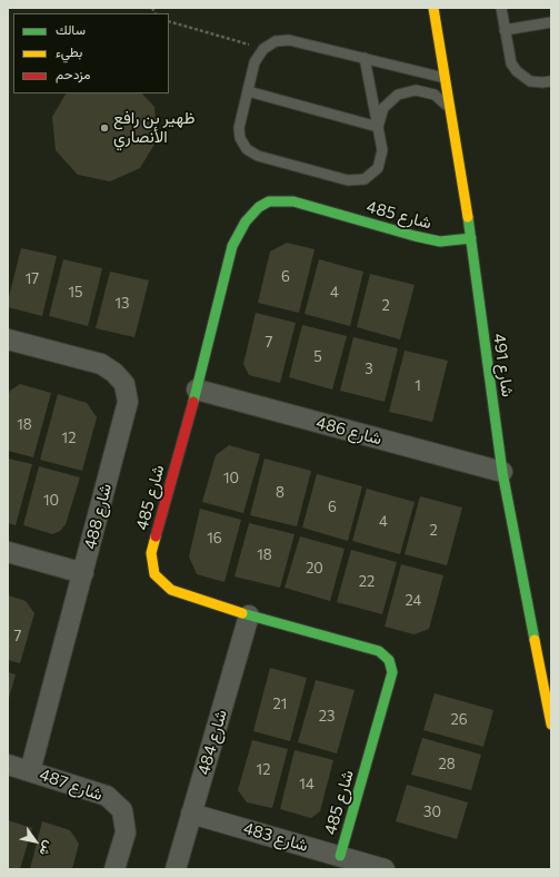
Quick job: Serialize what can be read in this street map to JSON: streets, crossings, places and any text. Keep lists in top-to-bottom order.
{
  "streets": {
    "street": [
      "شارع 485",
      "شارع 491",
      "شارع 486",
      "شارع 488",
      "شارع 484",
      "شارع 487",
      "شارع 483"
    ]
  },
  "crossings": [
    ["شارع 485", "شارع 491"],
    ["شارع 485", "شارع 486"],
    ["شارع 485", "شارع 484"],
    ["شارع 485", "شارع 483"],
    ["شارع 491", "شارع 486"],
    ["شارع 488", "شارع 487"],
    ["شارع 484", "شارع 483"]
  ],
  "places": ["ظهير بن رافع الأنصاري"],
  "house_numbers": [
    "6",
    "17",
    "15",
    "4",
    "13",
    "2",
    "7",
    "5",
    "3",
    "1",
    "18",
    "12",
    "10",
    "8",
    "10",
    "6",
    "4",
    "2",
    "16",
    "18",
    "20",
    "22",
    "24",
    "7",
    "21",
    "23",
    "26",
    "28",
    "12",
    "14",
    "30"
  ],
  "legend": ["سالك", "بطيء", "مزدحم"],
  "north": "bottom right"
}
